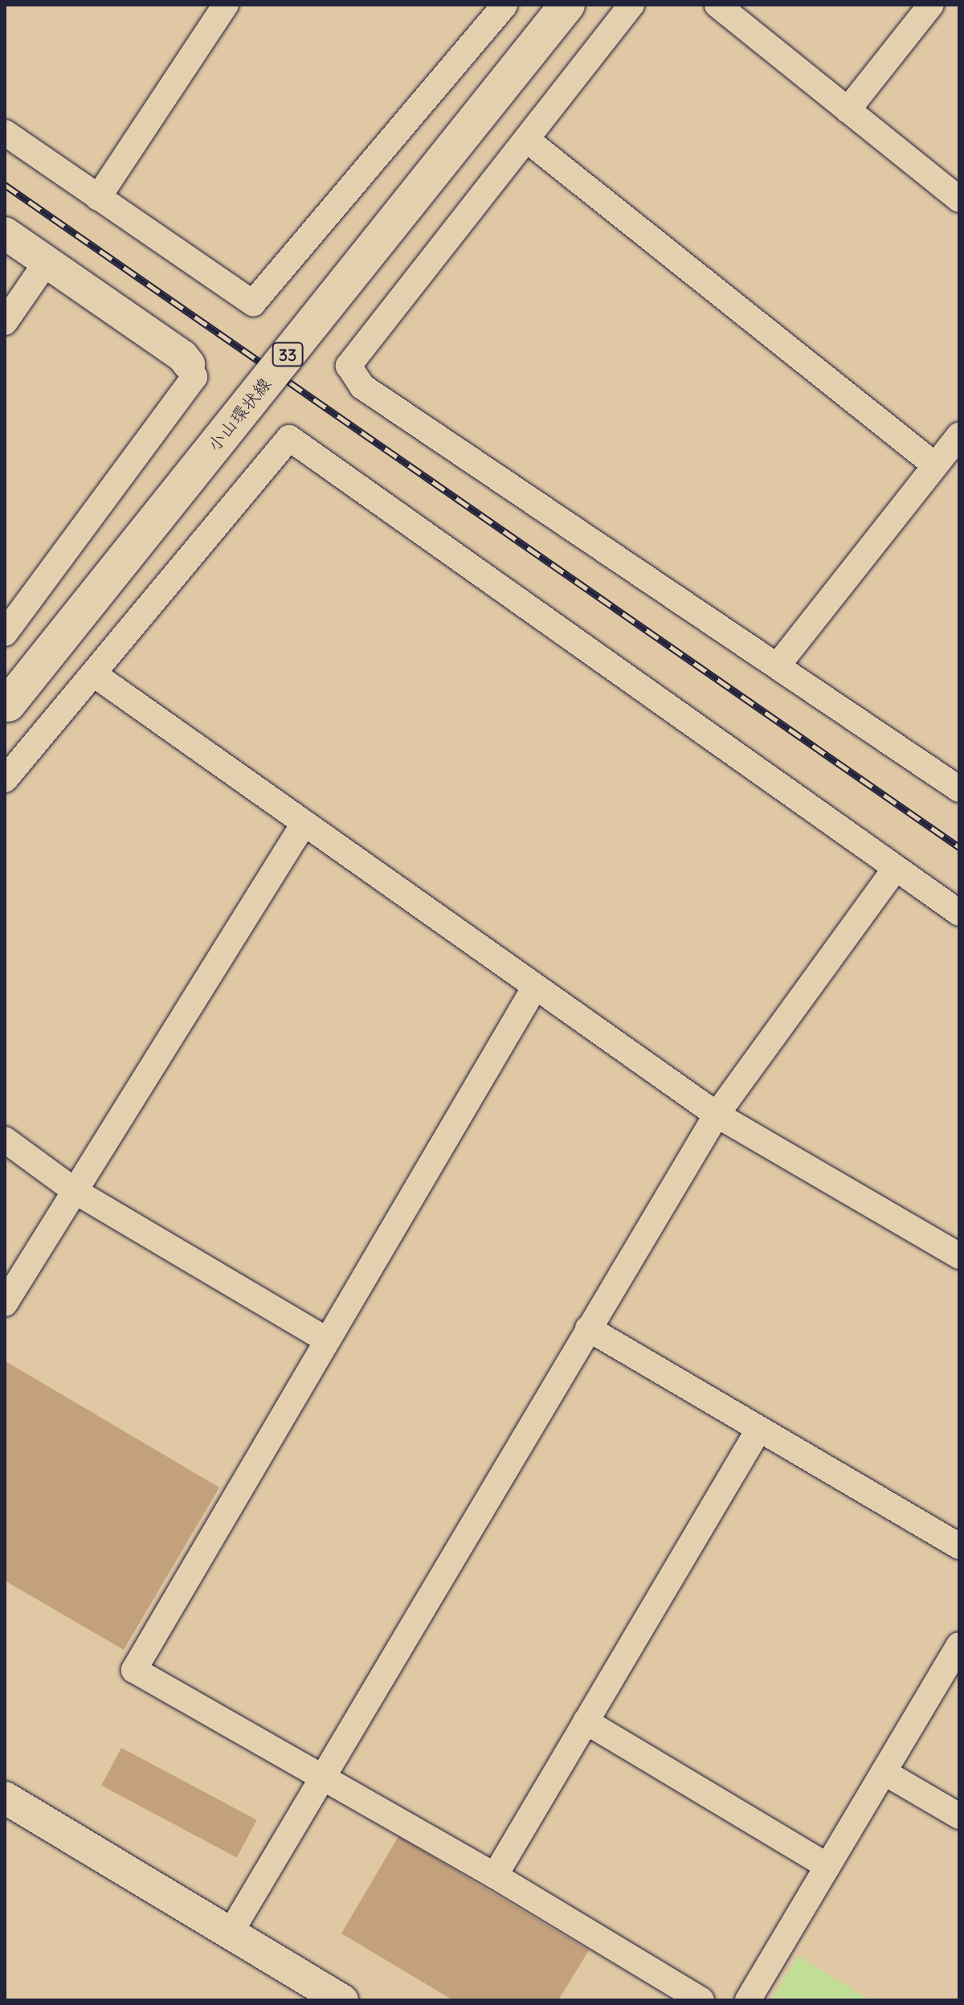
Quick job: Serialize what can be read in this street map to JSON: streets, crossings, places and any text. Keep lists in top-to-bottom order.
{
  "streets": {
    "main road": ["33", "小山環状線"]
  }
}
